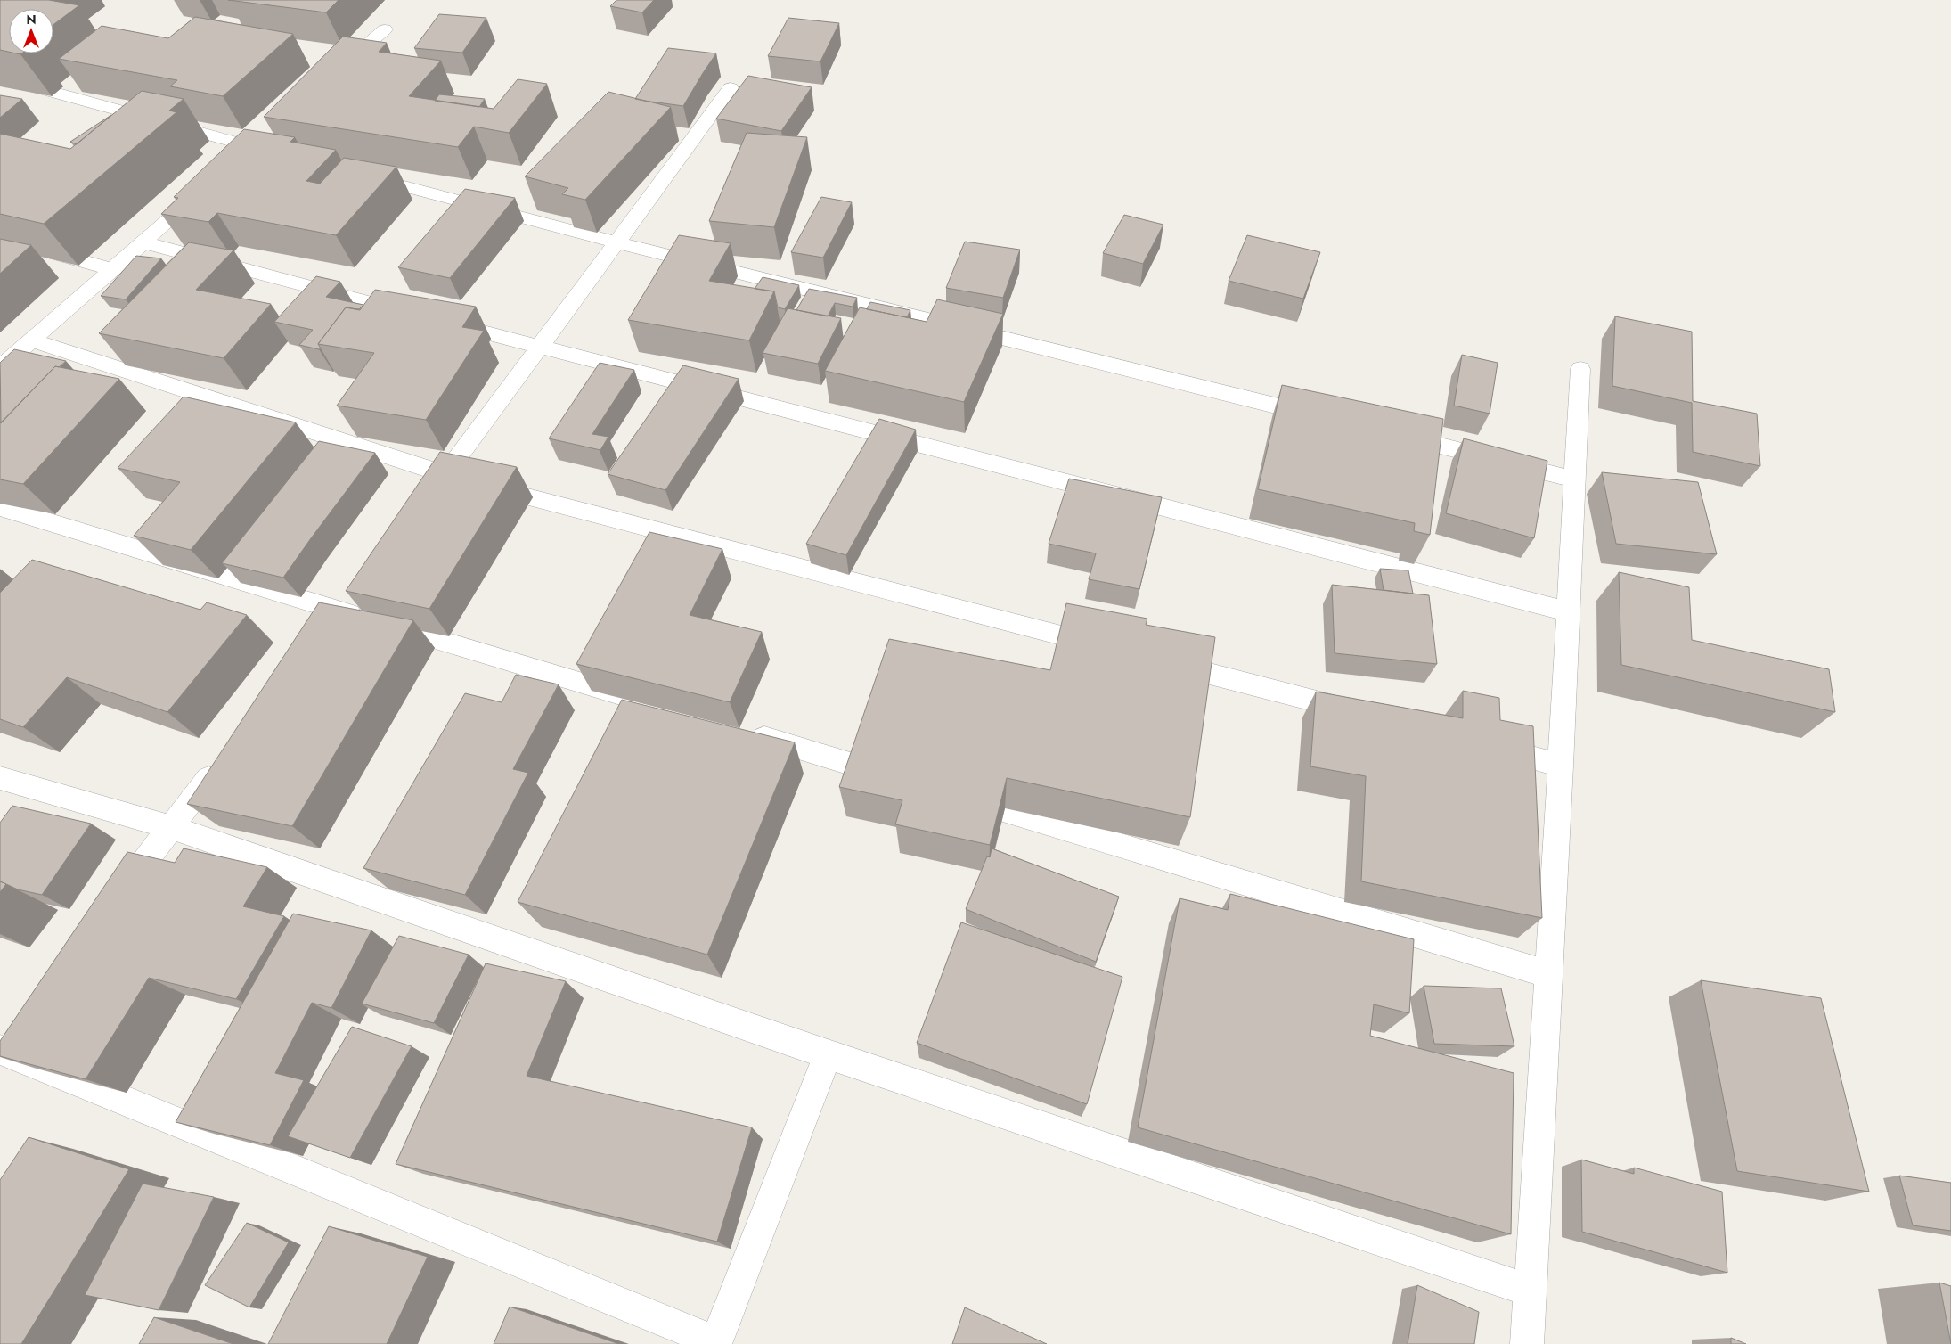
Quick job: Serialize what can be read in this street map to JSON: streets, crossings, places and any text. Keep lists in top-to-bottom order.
{
  "north": "top"
}
